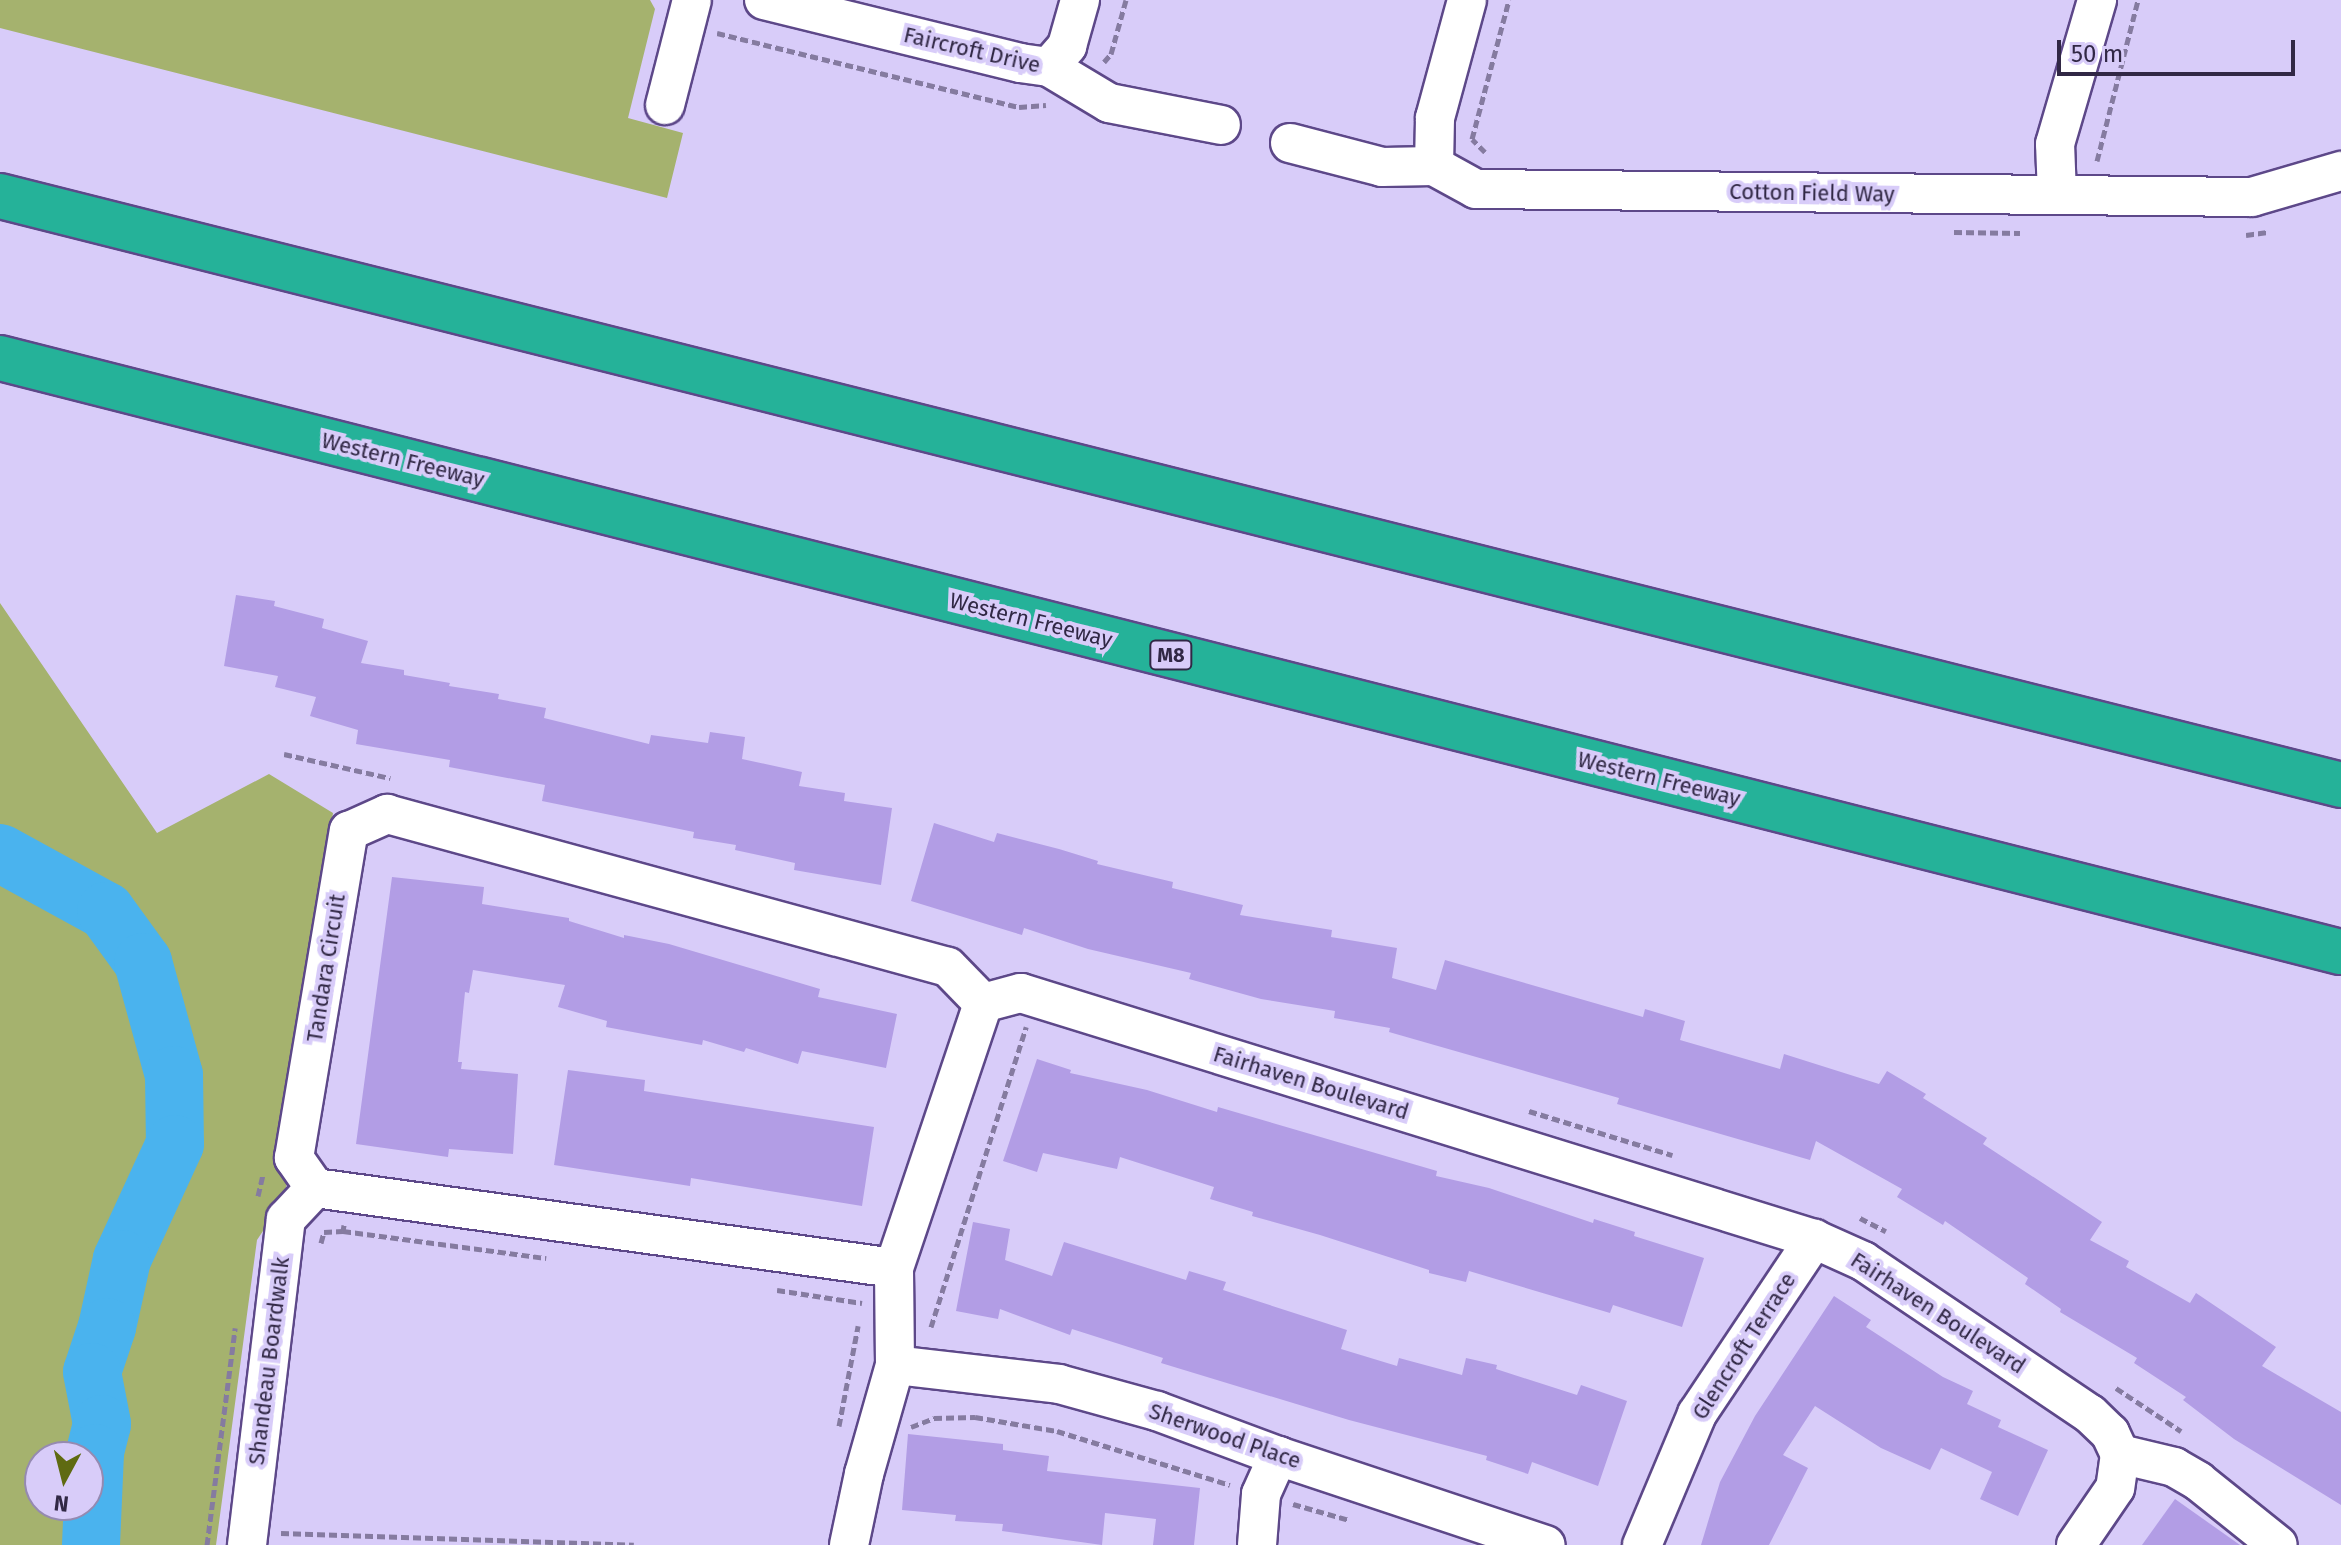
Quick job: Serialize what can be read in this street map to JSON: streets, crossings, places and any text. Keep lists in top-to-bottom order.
{
  "streets": {
    "highway": ["Western Freeway", "M8"],
    "street": [
      "Faircroft Drive",
      "Cotton Field Way",
      "Tandara Circuit",
      "Fairhaven Boulevard",
      "Glencroft Terrace",
      "Shandeau Boardwalk",
      "Sherwood Place"
    ]
  },
  "crossings": [
    ["Tandara Circuit", "Fairhaven Boulevard"],
    ["Tandara Circuit", "Shandeau Boardwalk"],
    ["Fairhaven Boulevard", "Glencroft Terrace"]
  ],
  "scale_bar": "50 m",
  "north": "bottom"
}
